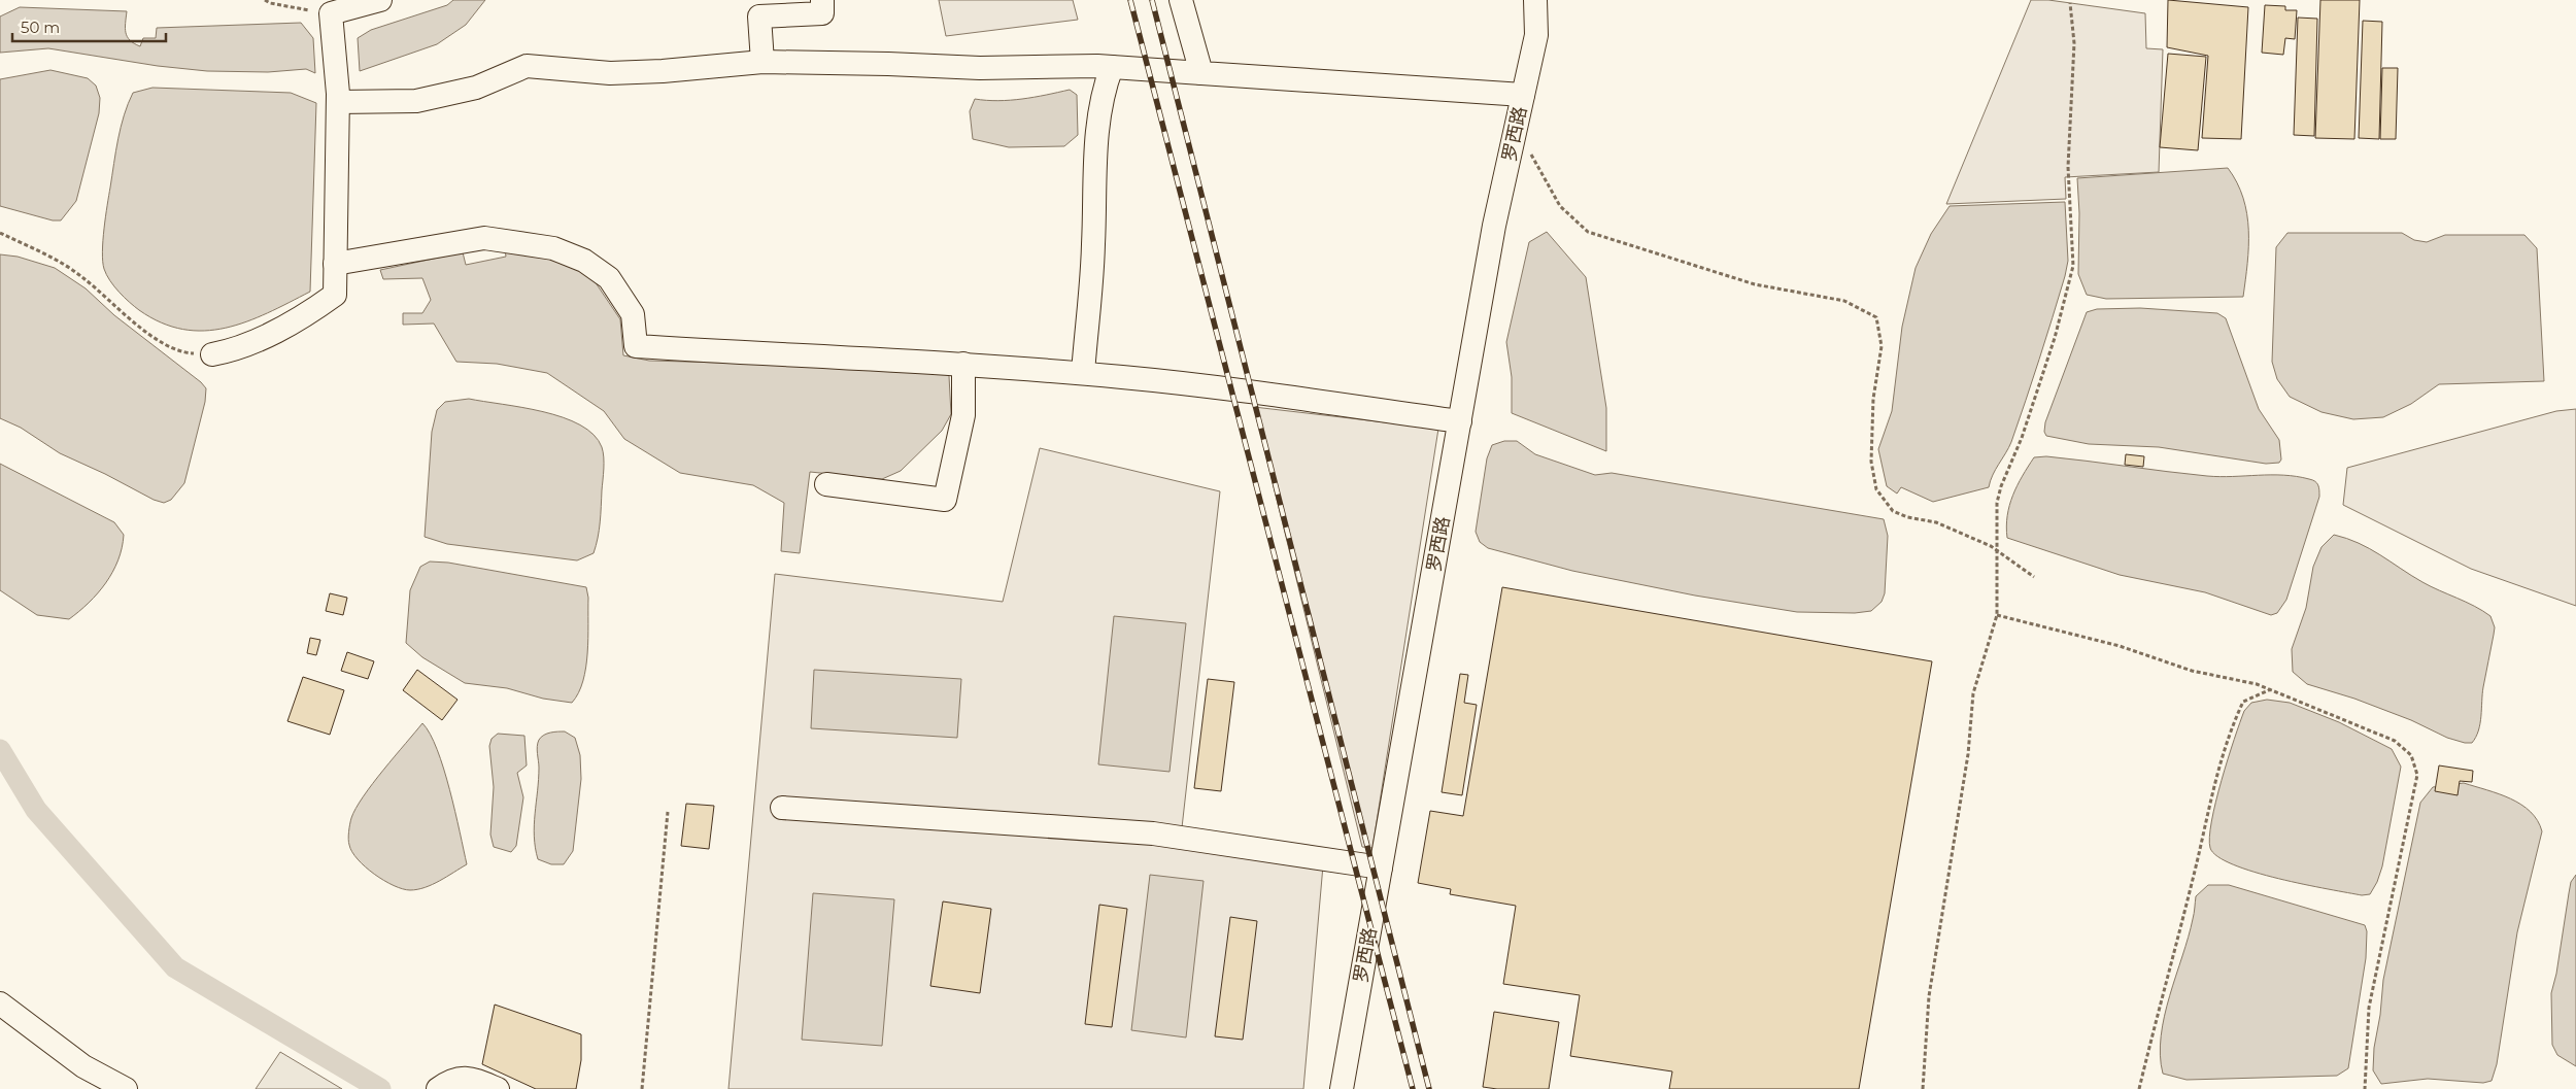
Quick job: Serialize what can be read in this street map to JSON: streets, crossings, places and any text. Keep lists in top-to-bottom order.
{
  "streets": {
    "street": ["罗西路"]
  },
  "scale_bar": "50 m"
}
